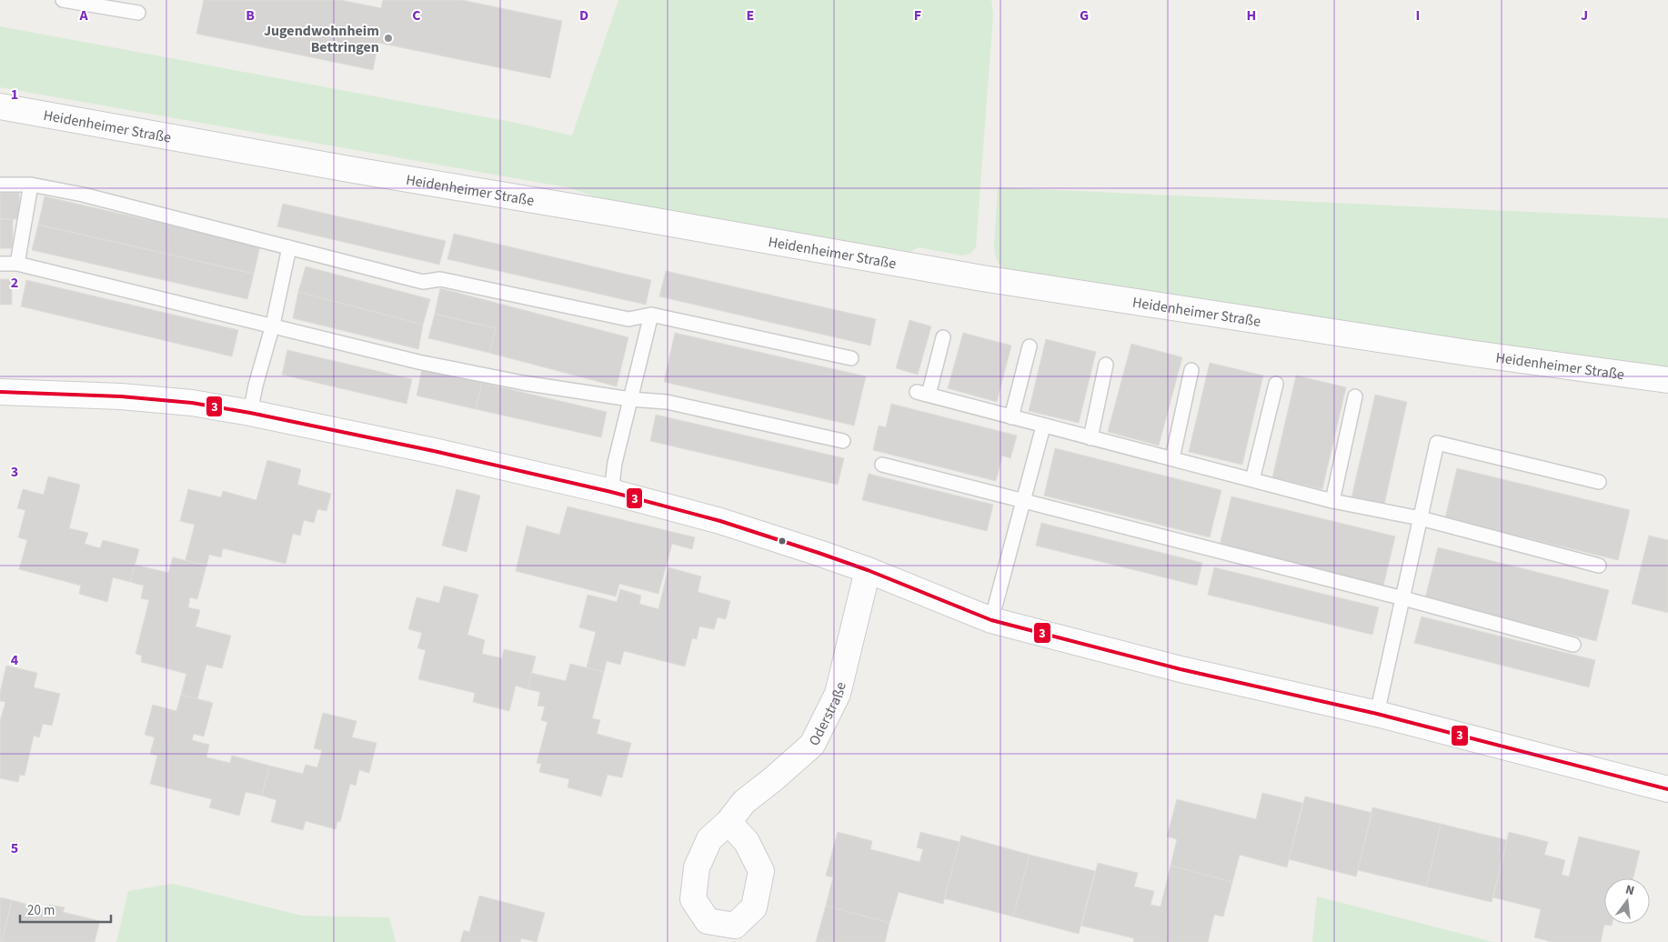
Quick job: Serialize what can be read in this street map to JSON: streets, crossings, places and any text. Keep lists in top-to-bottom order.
{
  "streets": {
    "street": ["Heidenheimer Straße", "Oderstraße"]
  },
  "places": ["Jugendwohnheim Bettringen"],
  "lines": ["transit line 3"],
  "scale_bar": "20 m",
  "north": "top",
  "grid": {
    "columns": [
      "A",
      "B",
      "C",
      "D",
      "E",
      "F",
      "G",
      "H",
      "I",
      "J"
    ],
    "rows": [
      "1",
      "2",
      "3",
      "4",
      "5"
    ]
  }
}
